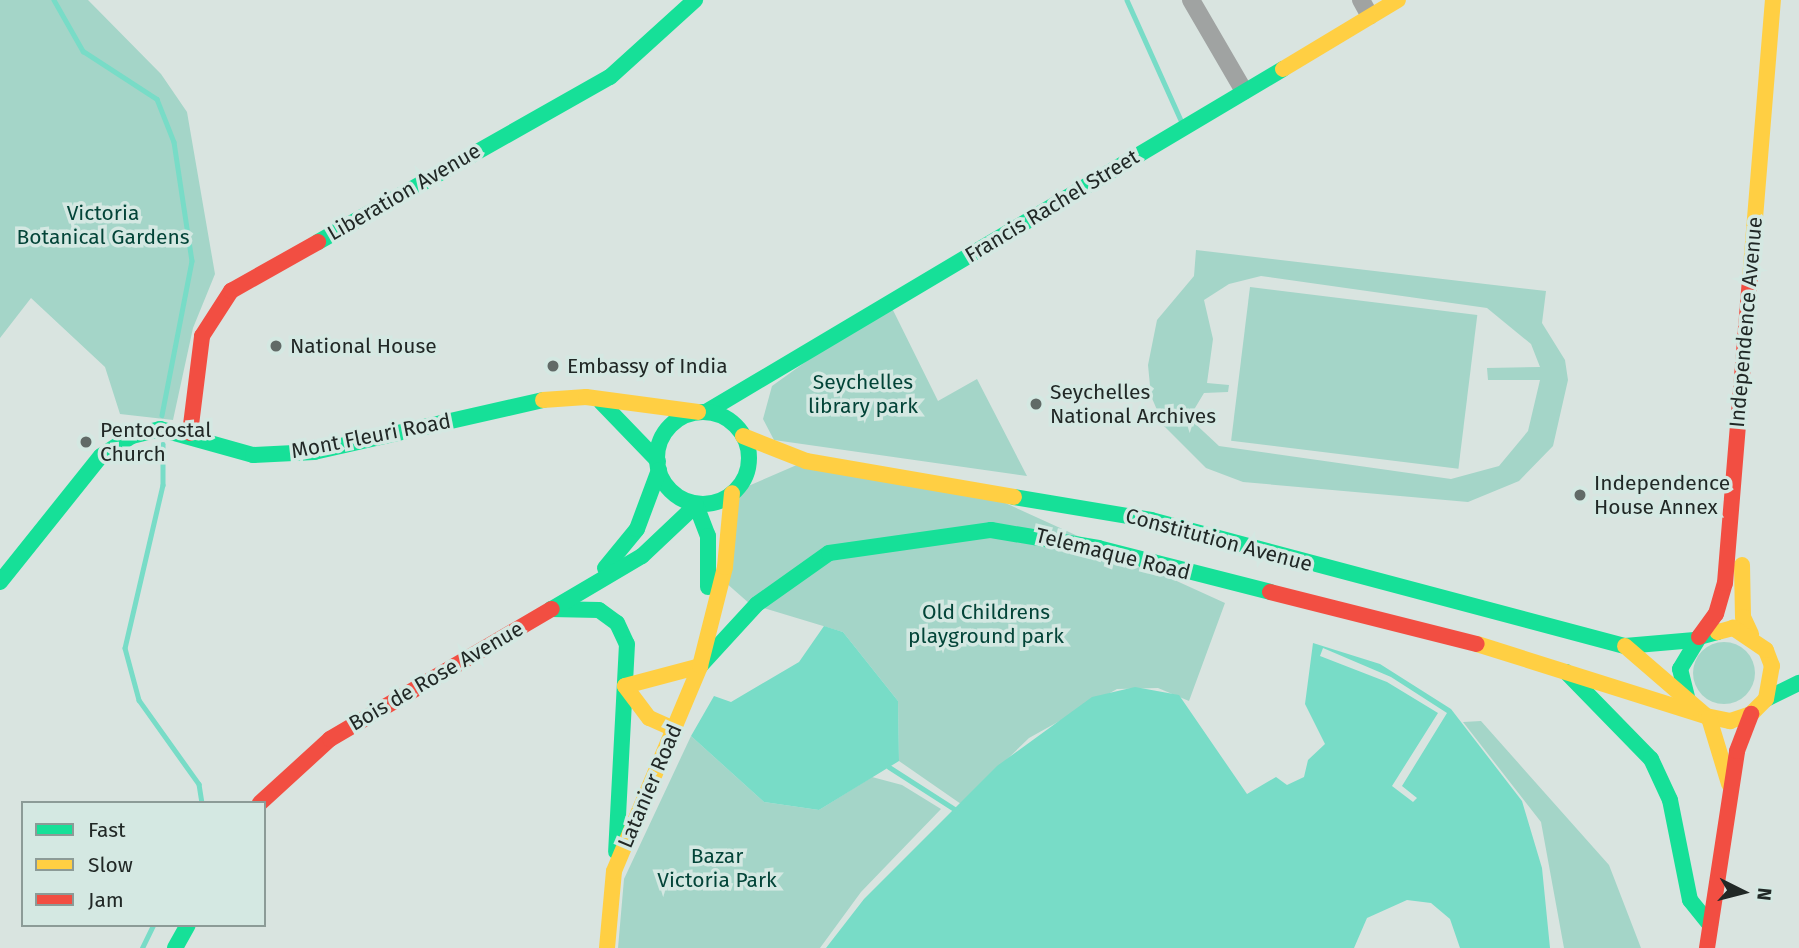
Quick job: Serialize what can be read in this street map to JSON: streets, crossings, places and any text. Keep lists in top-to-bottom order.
{
  "streets": {
    "main road": [
      "Liberation Avenue",
      "Francis Rachel Street",
      "Independence Avenue",
      "Mont Fleuri Road",
      "Constitution Avenue",
      "Telemaque Road",
      "Bois de Rose Avenue",
      "Latanier Road"
    ]
  },
  "crossings": [
    ["Liberation Avenue", "Mont Fleuri Road"],
    ["Francis Rachel Street", "Mont Fleuri Road"],
    ["Francis Rachel Street", "Constitution Avenue"],
    ["Francis Rachel Street", "Bois de Rose Avenue"],
    ["Francis Rachel Street", "Latanier Road"],
    ["Independence Avenue", "Constitution Avenue"],
    ["Independence Avenue", "Telemaque Road"],
    ["Mont Fleuri Road", "Constitution Avenue"],
    ["Mont Fleuri Road", "Bois de Rose Avenue"],
    ["Mont Fleuri Road", "Latanier Road"],
    ["Constitution Avenue", "Telemaque Road"],
    ["Constitution Avenue", "Bois de Rose Avenue"],
    ["Constitution Avenue", "Latanier Road"],
    ["Telemaque Road", "Latanier Road"],
    ["Bois de Rose Avenue", "Latanier Road"]
  ],
  "parks": [
    "Victoria Botanical Gardens",
    "Seychelles library park",
    "Old Childrens playground park",
    "Bazar Victoria Park"
  ],
  "places": [
    "National House",
    "Embassy of India",
    "Seychelles National Archives",
    "Pentocostal Church",
    "Independence House Annex"
  ],
  "legend": ["Fast", "Slow", "Jam"],
  "north": "right"
}
